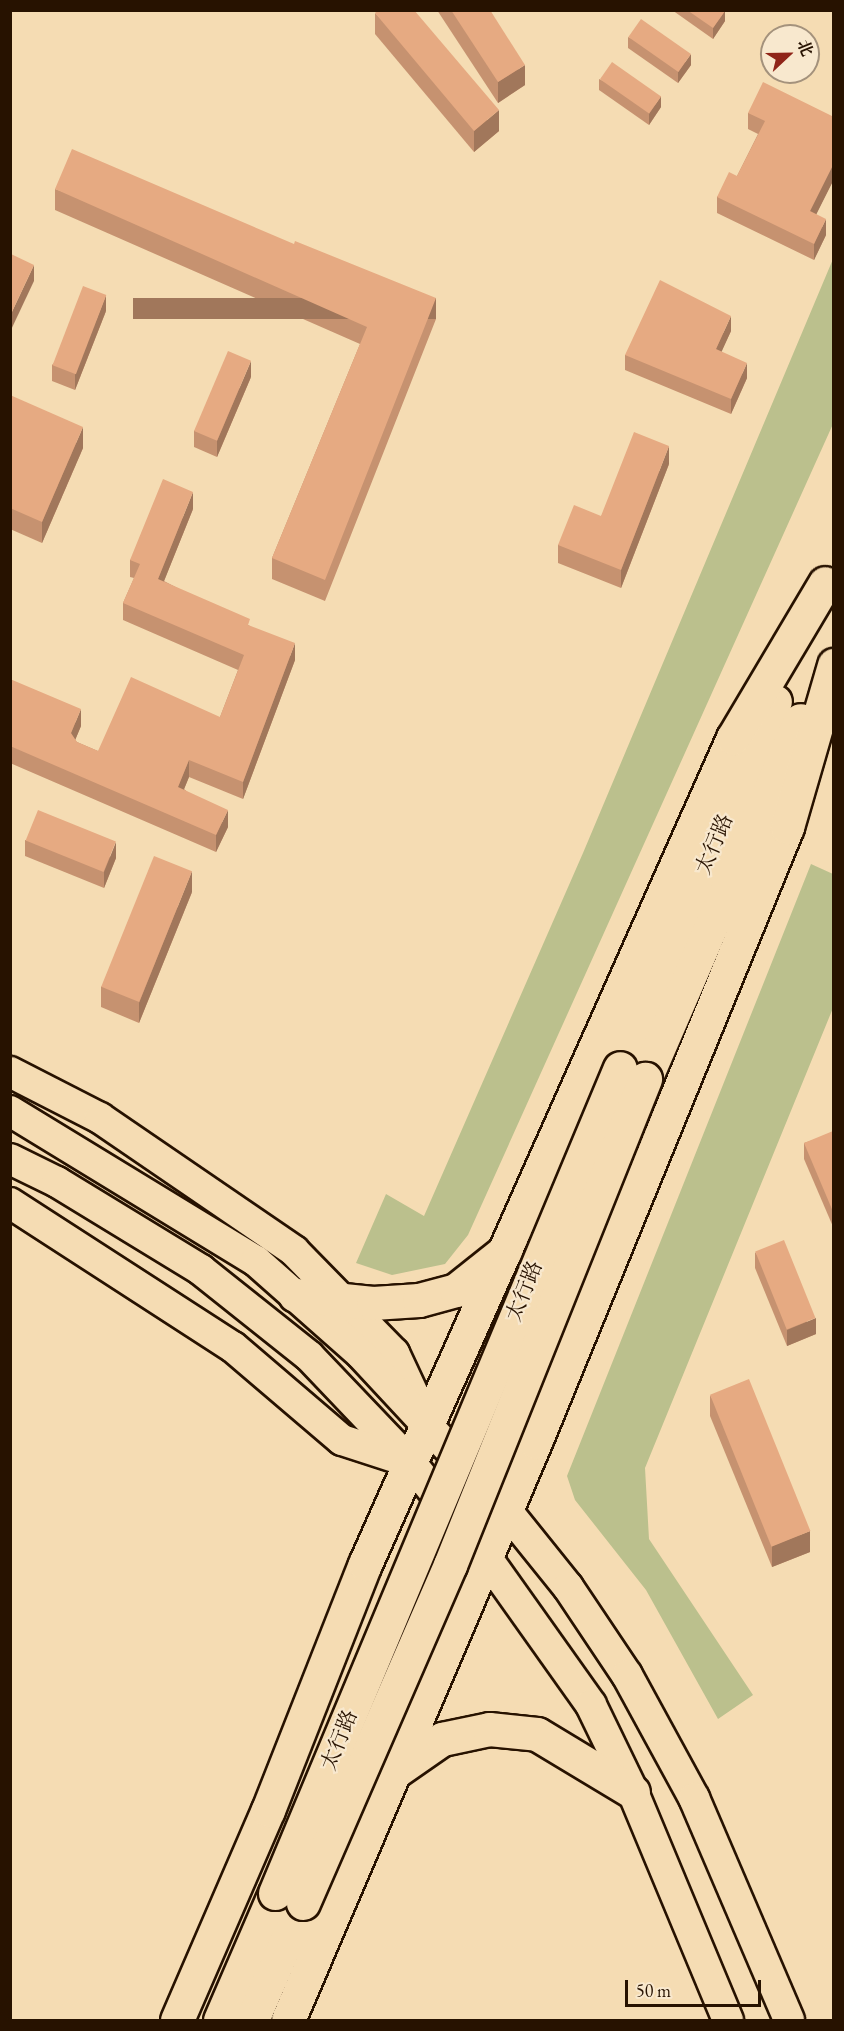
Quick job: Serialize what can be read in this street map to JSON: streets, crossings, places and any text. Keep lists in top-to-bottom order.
{
  "streets": {
    "highway": ["太行路"]
  },
  "scale_bar": "50 m",
  "north": "right"
}
